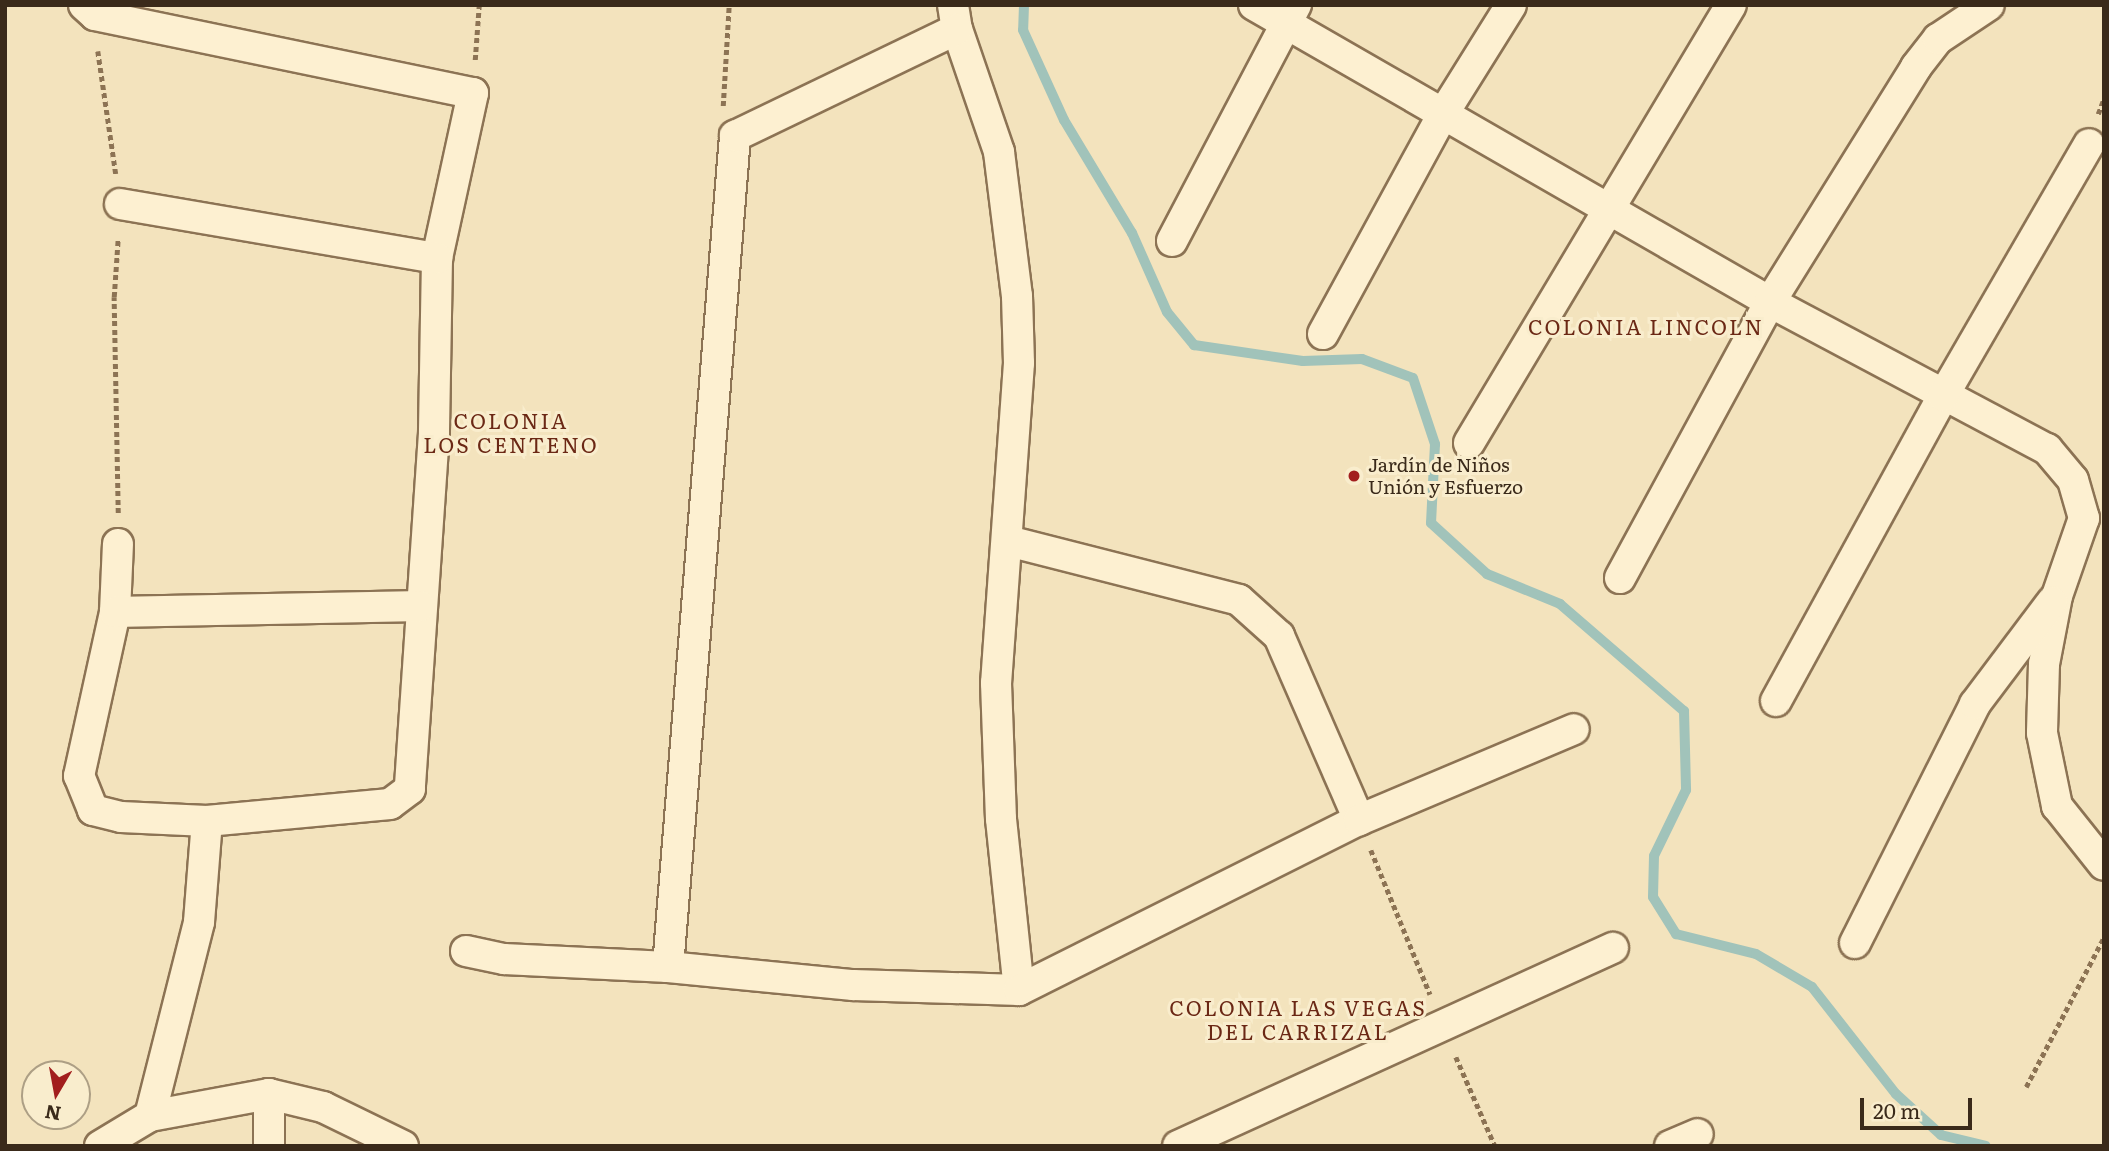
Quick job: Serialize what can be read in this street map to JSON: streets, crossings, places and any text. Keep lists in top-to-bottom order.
{
  "districts": ["COLONIA LINCOLN", "COLONIA LOS CENTENO", "COLONIA LAS VEGAS DEL CARRIZAL"],
  "places": ["Jardín de Niños Unión y Esfuerzo"],
  "scale_bar": "20 m",
  "north": "bottom"
}
